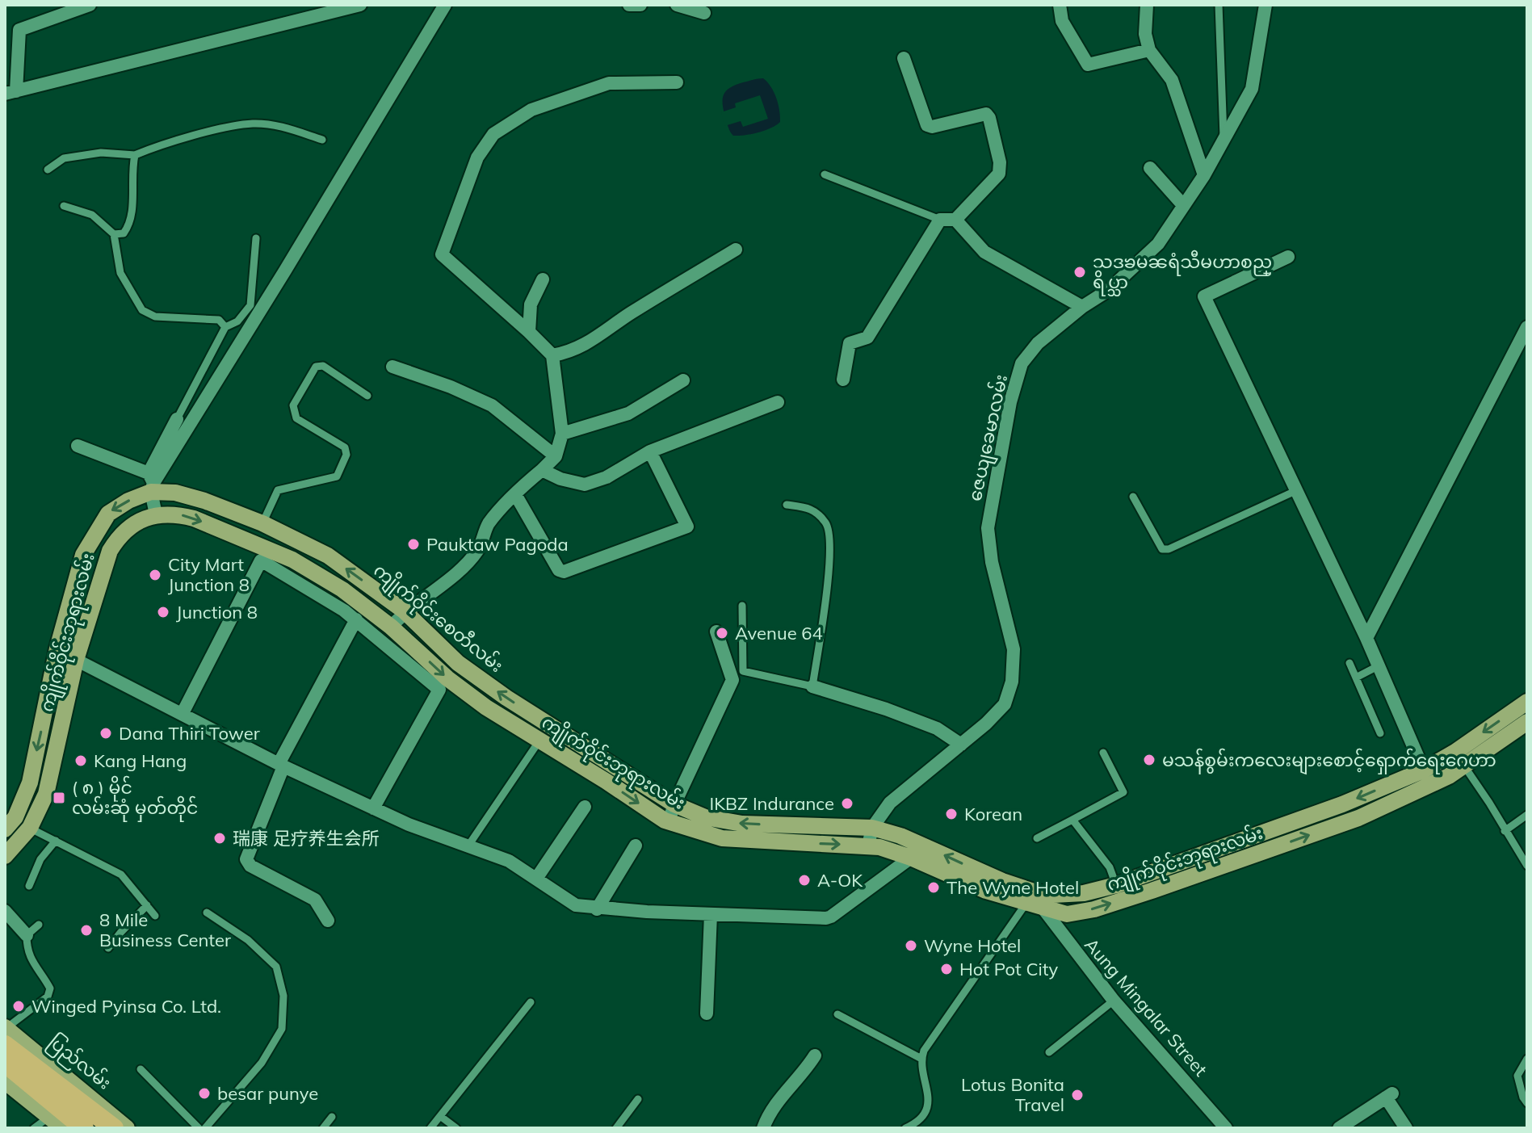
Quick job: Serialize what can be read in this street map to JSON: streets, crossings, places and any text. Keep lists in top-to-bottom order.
{
  "streets": {
    "highway": ["ပြည်လမ်း"],
    "main road": ["ကျိုက်ဝိုင်းစေတီလမ်း", "ကျိုက်ဝိုင်းဘုရားလမ်း"],
    "street": ["ဇေယျခေမာလမ်း", "Aung Mingalar Street"]
  },
  "crossings": [
    ["ဇေယျခေမာလမ်း", "ကျိုက်ဝိုင်းစေတီလမ်း"],
    ["ကျိုက်ဝိုင်းစေတီလမ်း", "ကျိုက်ဝိုင်းဘုရားလမ်း"],
    ["ကျိုက်ဝိုင်းစေတီလမ်း", "Aung Mingalar Street"],
    ["ကျိုက်ဝိုင်းဘုရားလမ်း", "Aung Mingalar Street"]
  ],
  "one_way": ["ကျိုက်ဝိုင်းဘုရားလမ်း"],
  "places": {
    "other": [
      "သဒၶမၼရံသီမဟာစည္ ရိပ္သာ",
      "Pauktaw Pagoda",
      "City Mart Junction 8",
      "Junction 8",
      "Avenue 64",
      "Dana Thiri Tower",
      "မသန်စွမ်းကလေးများစောင့်ရှောက်ရေးဂေဟာ",
      "Kang Hang",
      "IKBZ Indurance",
      "Korean",
      "瑞康 足疗养生会所",
      "A-OK",
      "The Wyne Hotel",
      "8 Mile Business Center",
      "Wyne Hotel",
      "Hot Pot City",
      "Winged Pyinsa Co. Ltd.",
      "besar punye",
      "Lotus Bonita Travel"
    ],
    "transit": ["( ၈ ) မိုင် လမ်းဆုံ မှတ်တိုင်"]
  }
}
